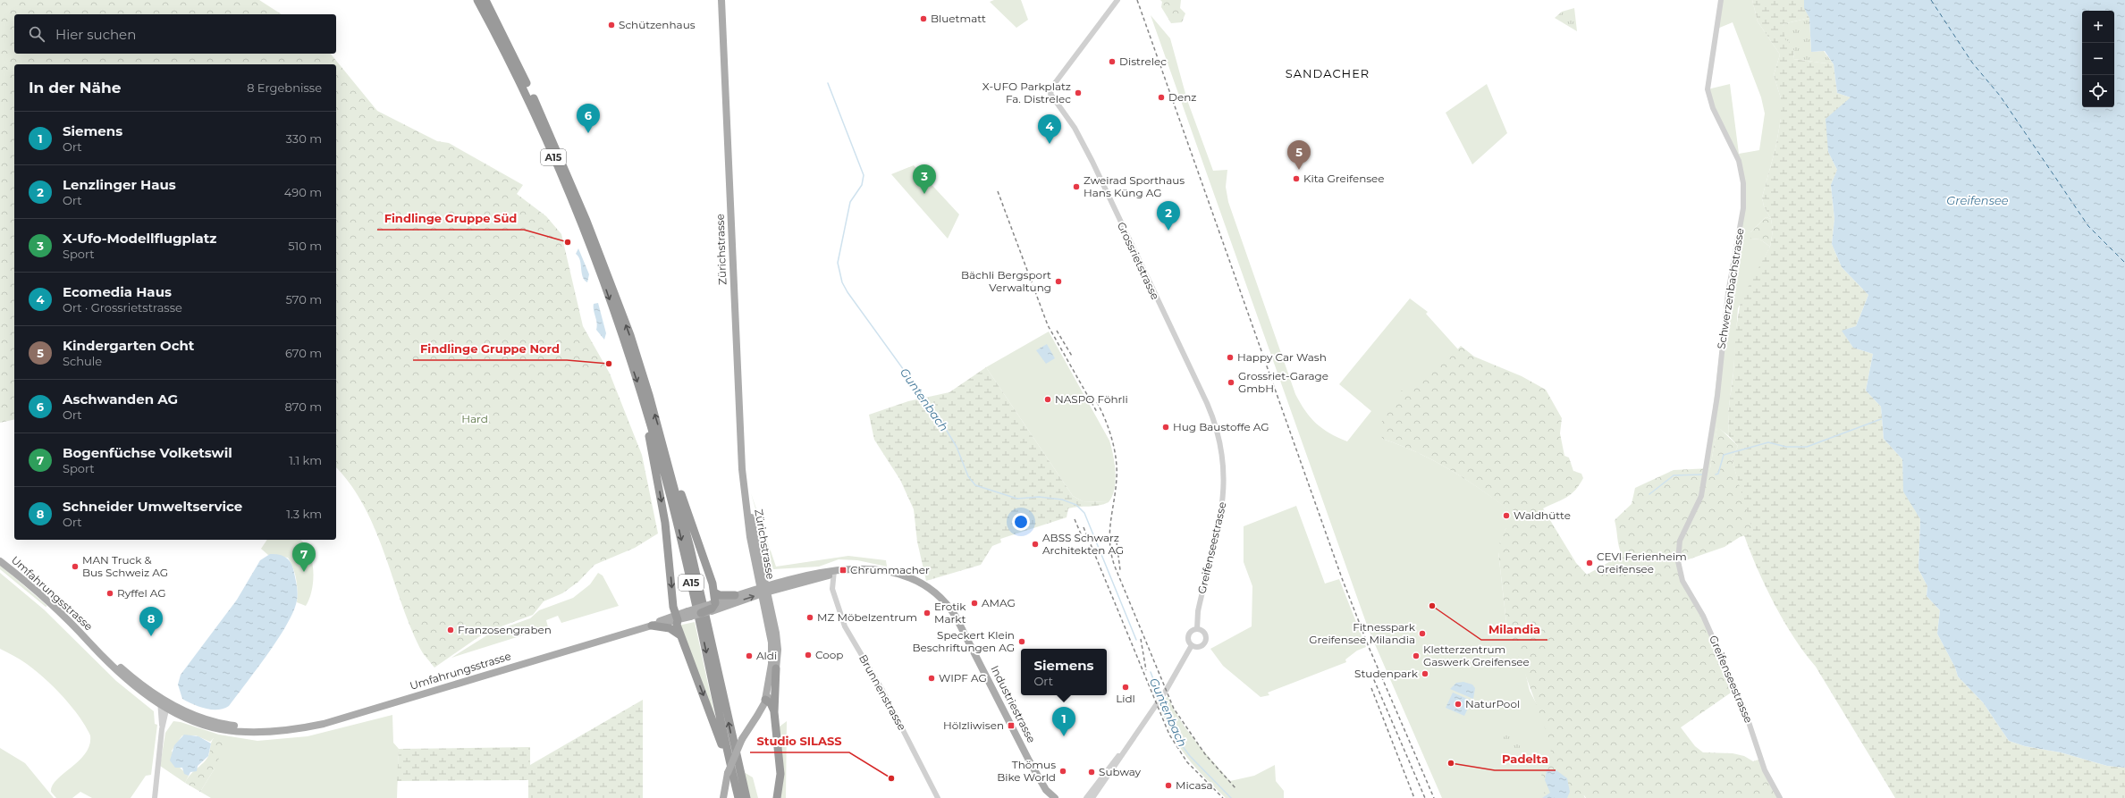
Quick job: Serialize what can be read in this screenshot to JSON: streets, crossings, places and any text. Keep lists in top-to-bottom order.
{
  "streets": {
    "highway": ["A15"],
    "main road": ["Zürichstrasse", "Umfahrungsstrasse", "Industriestrasse"],
    "street": [
      "Grossrietstrasse",
      "Schwerzenbachstrasse",
      "Greifenseestrasse",
      "Brunnenstrasse"
    ]
  },
  "crossings": [
    ["Zürichstrasse", "Umfahrungsstrasse"],
    ["Zürichstrasse", "Industriestrasse"],
    ["Grossrietstrasse", "Greifenseestrasse"],
    ["Schwerzenbachstrasse", "Greifenseestrasse"],
    ["Umfahrungsstrasse", "Industriestrasse"],
    ["Brunnenstrasse", "Industriestrasse"]
  ],
  "districts": ["SANDACHER"],
  "water": ["Greifensee", "Guntenbach"],
  "parks": ["Hard"],
  "places": {
    "other": [
      "Bluetmatt",
      "Schützenhaus",
      "Distrelec",
      "X-UFO Parkplatz Fa. Distrelec",
      "Denz",
      "Kita Greifensee",
      "Zweirad Sporthaus Hans Küng AG",
      "Findlinge Gruppe Süd",
      "Bächli Bergsport Verwaltung",
      "Happy Car Wash",
      "Findlinge Gruppe Nord",
      "Grossriet-Garage GmbH",
      "NASPO Föhrli",
      "Hug Baustoffe AG",
      "Waldhütte",
      "ABSS Schwarz Architekten AG",
      "CEVI Ferienheim Greifensee",
      "MAN Truck & Bus Schweiz AG",
      "Ryffel AG",
      "AMAG",
      "Milandia",
      "Erotik Markt",
      "MZ Möbelzentrum",
      "Franzosengraben",
      "Fitnesspark Greifensee Milandia",
      "Speckert Klein Beschriftungen AG",
      "Coop",
      "Aldi",
      "Kletterzentrum Gaswerk Greifensee",
      "Studenpark",
      "WIPF AG",
      "Lidl",
      "NaturPool",
      "Padelta",
      "Thömus Bike World",
      "Subway",
      "Studio SILASS",
      "Micasa"
    ],
    "transit": ["Chrummacher", "Hölzliwisen"]
  },
  "page": {
    "map_buttons": ["+", "−"],
    "search": "Hier suchen",
    "heading": ["In der Nähe", "8 Ergebnisse"],
    "pins": [
      "6",
      "4",
      "5",
      "3",
      "2",
      "7",
      "8",
      "1"
    ],
    "list": [
      {
        "mark": "1",
        "name": "Siemens",
        "note": "Ort",
        "value": "330 m"
      },
      {
        "mark": "2",
        "name": "Lenzlinger Haus",
        "note": "Ort",
        "value": "490 m"
      },
      {
        "mark": "3",
        "name": "X-Ufo-Modellflugplatz",
        "note": "Sport",
        "value": "510 m"
      },
      {
        "mark": "4",
        "name": "Ecomedia Haus",
        "note": "Ort · Grossrietstrasse",
        "value": "570 m"
      },
      {
        "mark": "5",
        "name": "Kindergarten Ocht",
        "note": "Schule",
        "value": "670 m"
      },
      {
        "mark": "6",
        "name": "Aschwanden AG",
        "note": "Ort",
        "value": "870 m"
      },
      {
        "mark": "7",
        "name": "Bogenfüchse Volketswil",
        "note": "Sport",
        "value": "1.1 km"
      },
      {
        "mark": "8",
        "name": "Schneider Umweltservice",
        "note": "Ort",
        "value": "1.3 km"
      }
    ],
    "popup": ["Siemens", "Ort"]
  }
}
